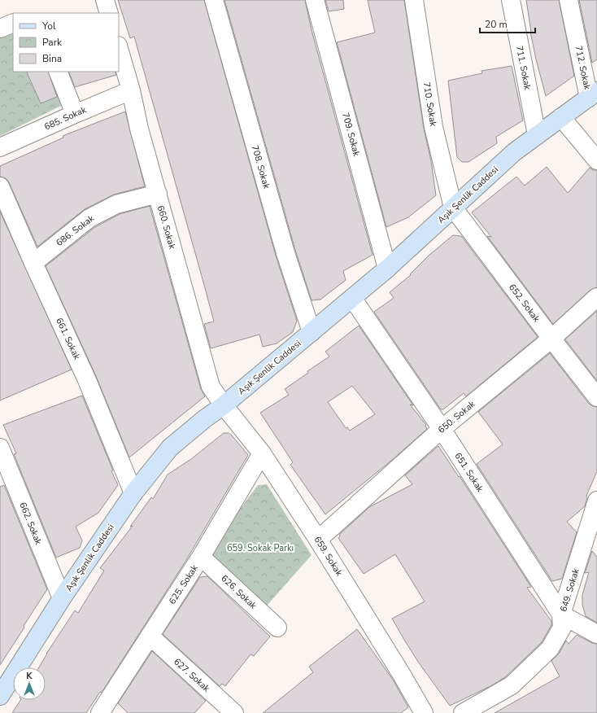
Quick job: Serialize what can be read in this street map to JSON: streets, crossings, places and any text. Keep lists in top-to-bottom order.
{
  "streets": {
    "street": [
      "711. Sokak",
      "712. Sokak",
      "710. Sokak",
      "685. Sokak",
      "709. Sokak",
      "708. Sokak",
      "Aşık Şenlik Caddesi",
      "660. Sokak",
      "686. Sokak",
      "652. Sokak",
      "661. Sokak",
      "650. Sokak",
      "651. Sokak",
      "662. Sokak",
      "659. Sokak",
      "625. Sokak",
      "649. Sokak",
      "626. Sokak",
      "627. Sokak"
    ]
  },
  "crossings": [
    ["711. Sokak", "Aşık Şenlik Caddesi"],
    ["712. Sokak", "Aşık Şenlik Caddesi"],
    ["710. Sokak", "Aşık Şenlik Caddesi"],
    ["710. Sokak", "652. Sokak"],
    ["685. Sokak", "660. Sokak"],
    ["709. Sokak", "Aşık Şenlik Caddesi"],
    ["708. Sokak", "Aşık Şenlik Caddesi"],
    ["Aşık Şenlik Caddesi", "660. Sokak"],
    ["Aşık Şenlik Caddesi", "652. Sokak"],
    ["Aşık Şenlik Caddesi", "661. Sokak"],
    ["Aşık Şenlik Caddesi", "651. Sokak"],
    ["Aşık Şenlik Caddesi", "662. Sokak"],
    ["Aşık Şenlik Caddesi", "659. Sokak"],
    ["660. Sokak", "686. Sokak"],
    ["660. Sokak", "659. Sokak"],
    ["686. Sokak", "661. Sokak"],
    ["652. Sokak", "650. Sokak"],
    ["650. Sokak", "651. Sokak"],
    ["650. Sokak", "659. Sokak"],
    ["651. Sokak", "649. Sokak"],
    ["659. Sokak", "625. Sokak"],
    ["625. Sokak", "626. Sokak"],
    ["625. Sokak", "627. Sokak"]
  ],
  "parks": ["659. Sokak Parkı"],
  "legend": ["Yol", "Park", "Bina"],
  "scale_bar": "20 m",
  "north": "top"
}
